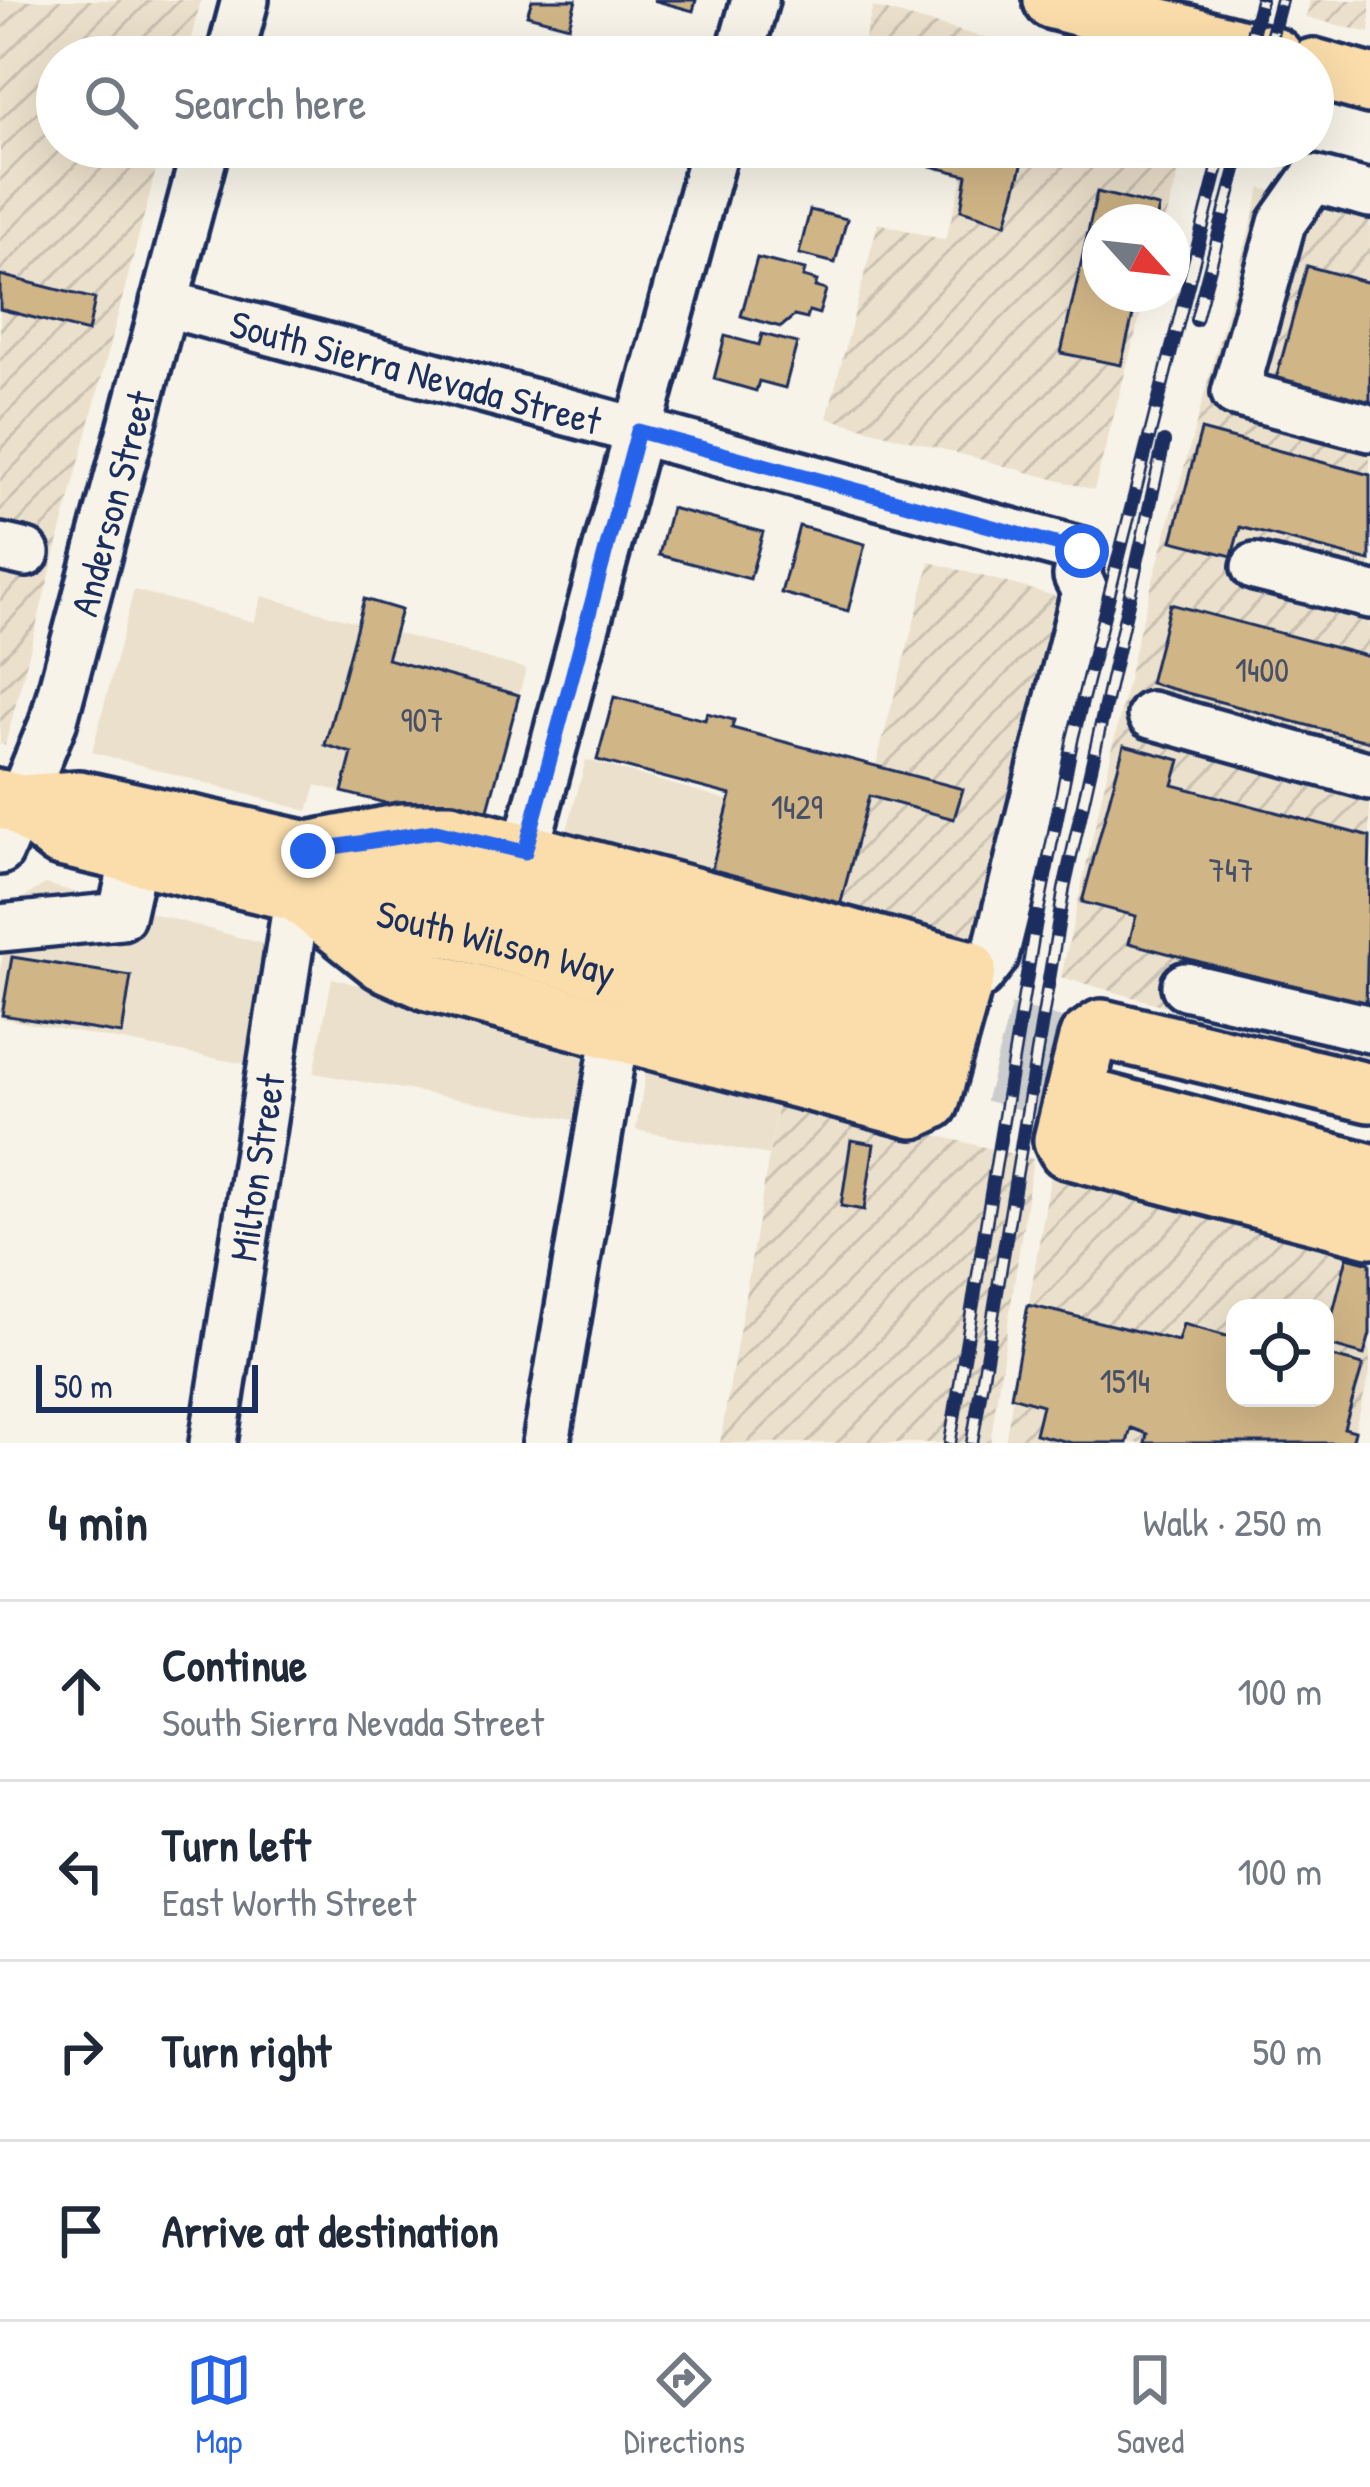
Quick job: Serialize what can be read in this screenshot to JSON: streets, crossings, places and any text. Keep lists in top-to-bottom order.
{
  "streets": {
    "main road": ["South Wilson Way"],
    "street": ["South Sierra Nevada Street", "Anderson Street", "Milton Street"]
  },
  "crossings": [
    ["South Sierra Nevada Street", "Anderson Street"],
    ["Anderson Street", "South Wilson Way"],
    ["South Wilson Way", "Milton Street"]
  ],
  "house_numbers": [
    "1400",
    "907",
    "1429",
    "747",
    "1514"
  ],
  "scale_bar": "50 m",
  "north": "bottom right",
  "page": {
    "search": "Search here",
    "scale": "50 m",
    "heading": ["4 min", "Walk · 250 m"],
    "list": [
      ["Continue", "South Sierra Nevada Street", "100 m"],
      ["Turn left", "East Worth Street", "100 m"],
      ["Turn right", "50 m"],
      "Arrive at destination"
    ],
    "nav": ["Map", "Directions", "Saved"]
  }
}
